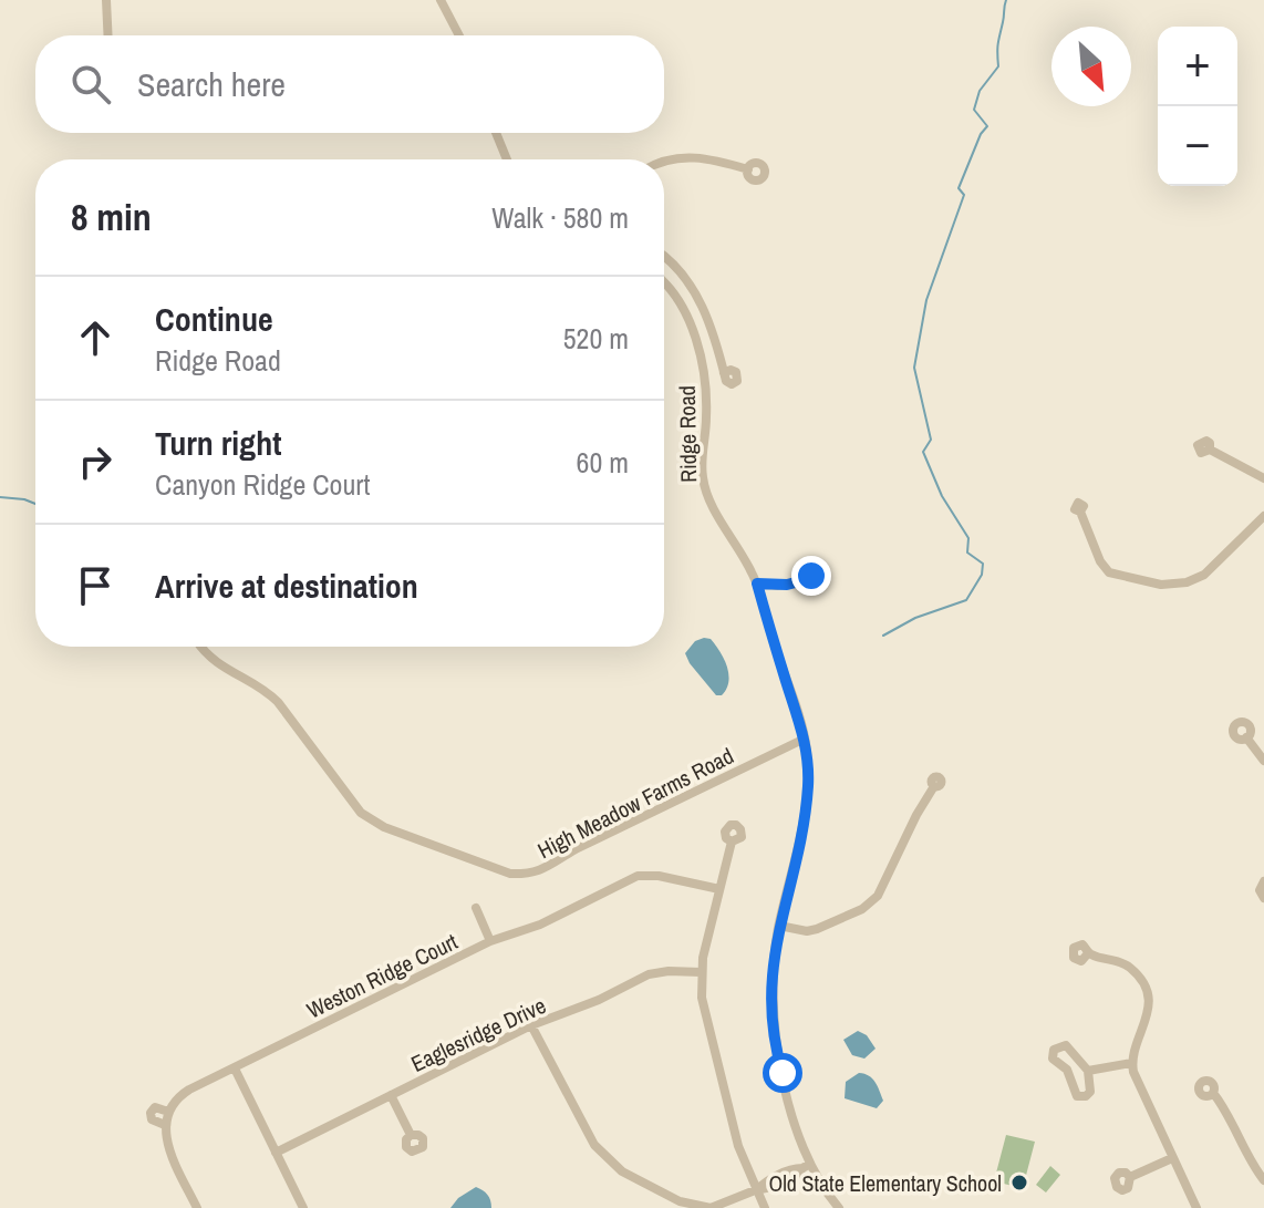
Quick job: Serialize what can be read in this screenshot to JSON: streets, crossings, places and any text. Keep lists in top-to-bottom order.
{
  "streets": {
    "street": [
      "Ridge Road",
      "High Meadow Farms Road",
      "Weston Ridge Court",
      "Eaglesridge Drive"
    ]
  },
  "crossings": [
    ["Ridge Road", "High Meadow Farms Road"]
  ],
  "places": ["Old State Elementary School"],
  "north": "bottom right",
  "page": {
    "map_buttons": ["+", "−"],
    "search": "Search here",
    "heading": ["8 min", "Walk · 580 m"],
    "list": [
      ["Continue", "Ridge Road", "520 m"],
      ["Turn right", "Canyon Ridge Court", "60 m"],
      "Arrive at destination"
    ]
  }
}
